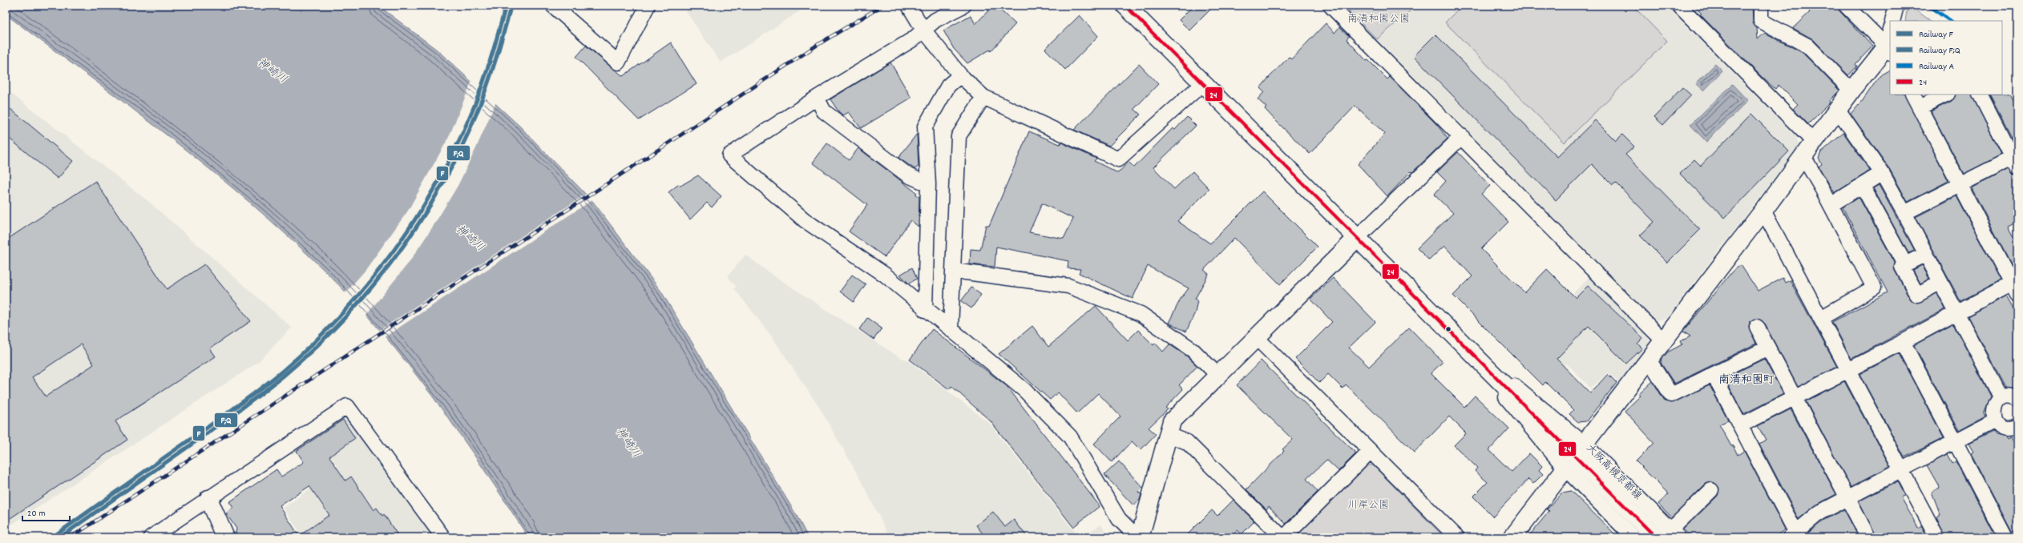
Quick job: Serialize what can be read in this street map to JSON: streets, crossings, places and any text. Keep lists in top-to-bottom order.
{
  "streets": {
    "street": ["大阪高槻京都線"]
  },
  "districts": ["南清和園町"],
  "water": ["神崎川"],
  "parks": ["南清和園公園", "川岸公園"],
  "lines": [
    "rail line F",
    "rail line A",
    "transit line 24",
    "rail line F;Q"
  ],
  "legend": [
    "Railway F",
    "Railway F;Q",
    "Railway A",
    "24"
  ],
  "scale_bar": "20 m"
}
